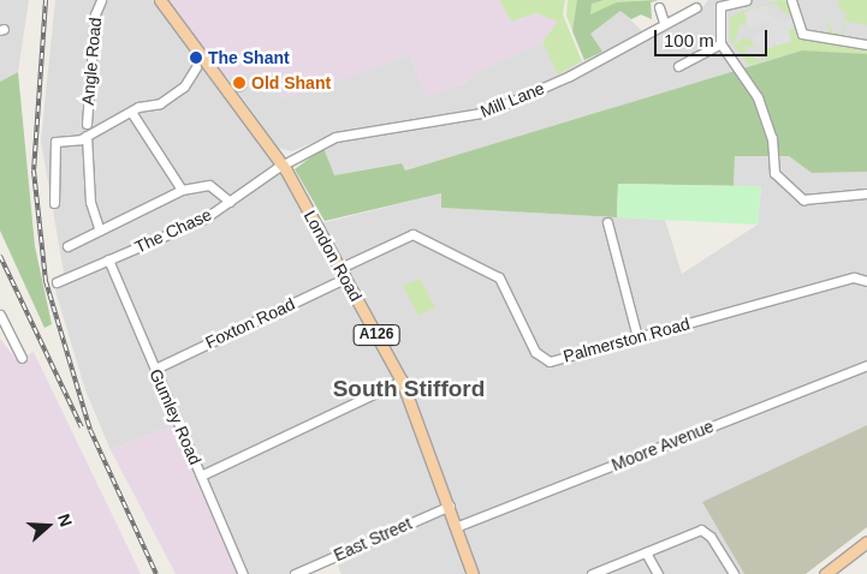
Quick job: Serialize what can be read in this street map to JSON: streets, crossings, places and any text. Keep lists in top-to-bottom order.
{
  "streets": {
    "main road": ["London Road", "A126"],
    "street": [
      "Angle Road",
      "Mill Lane",
      "The Chase",
      "Foxton Road",
      "Palmerston Road",
      "Gumley Road",
      "Moore Avenue",
      "East Street"
    ]
  },
  "crossings": [
    ["Mill Lane", "The Chase"],
    ["Mill Lane", "London Road"],
    ["The Chase", "London Road"],
    ["The Chase", "Gumley Road"],
    ["London Road", "Foxton Road"],
    ["London Road", "Palmerston Road"],
    ["London Road", "Moore Avenue"],
    ["London Road", "East Street"],
    ["Foxton Road", "Palmerston Road"],
    ["Foxton Road", "Gumley Road"]
  ],
  "districts": ["South Stifford"],
  "places": ["The Shant", "Old Shant"],
  "scale_bar": "100 m",
  "north": "right"
}
